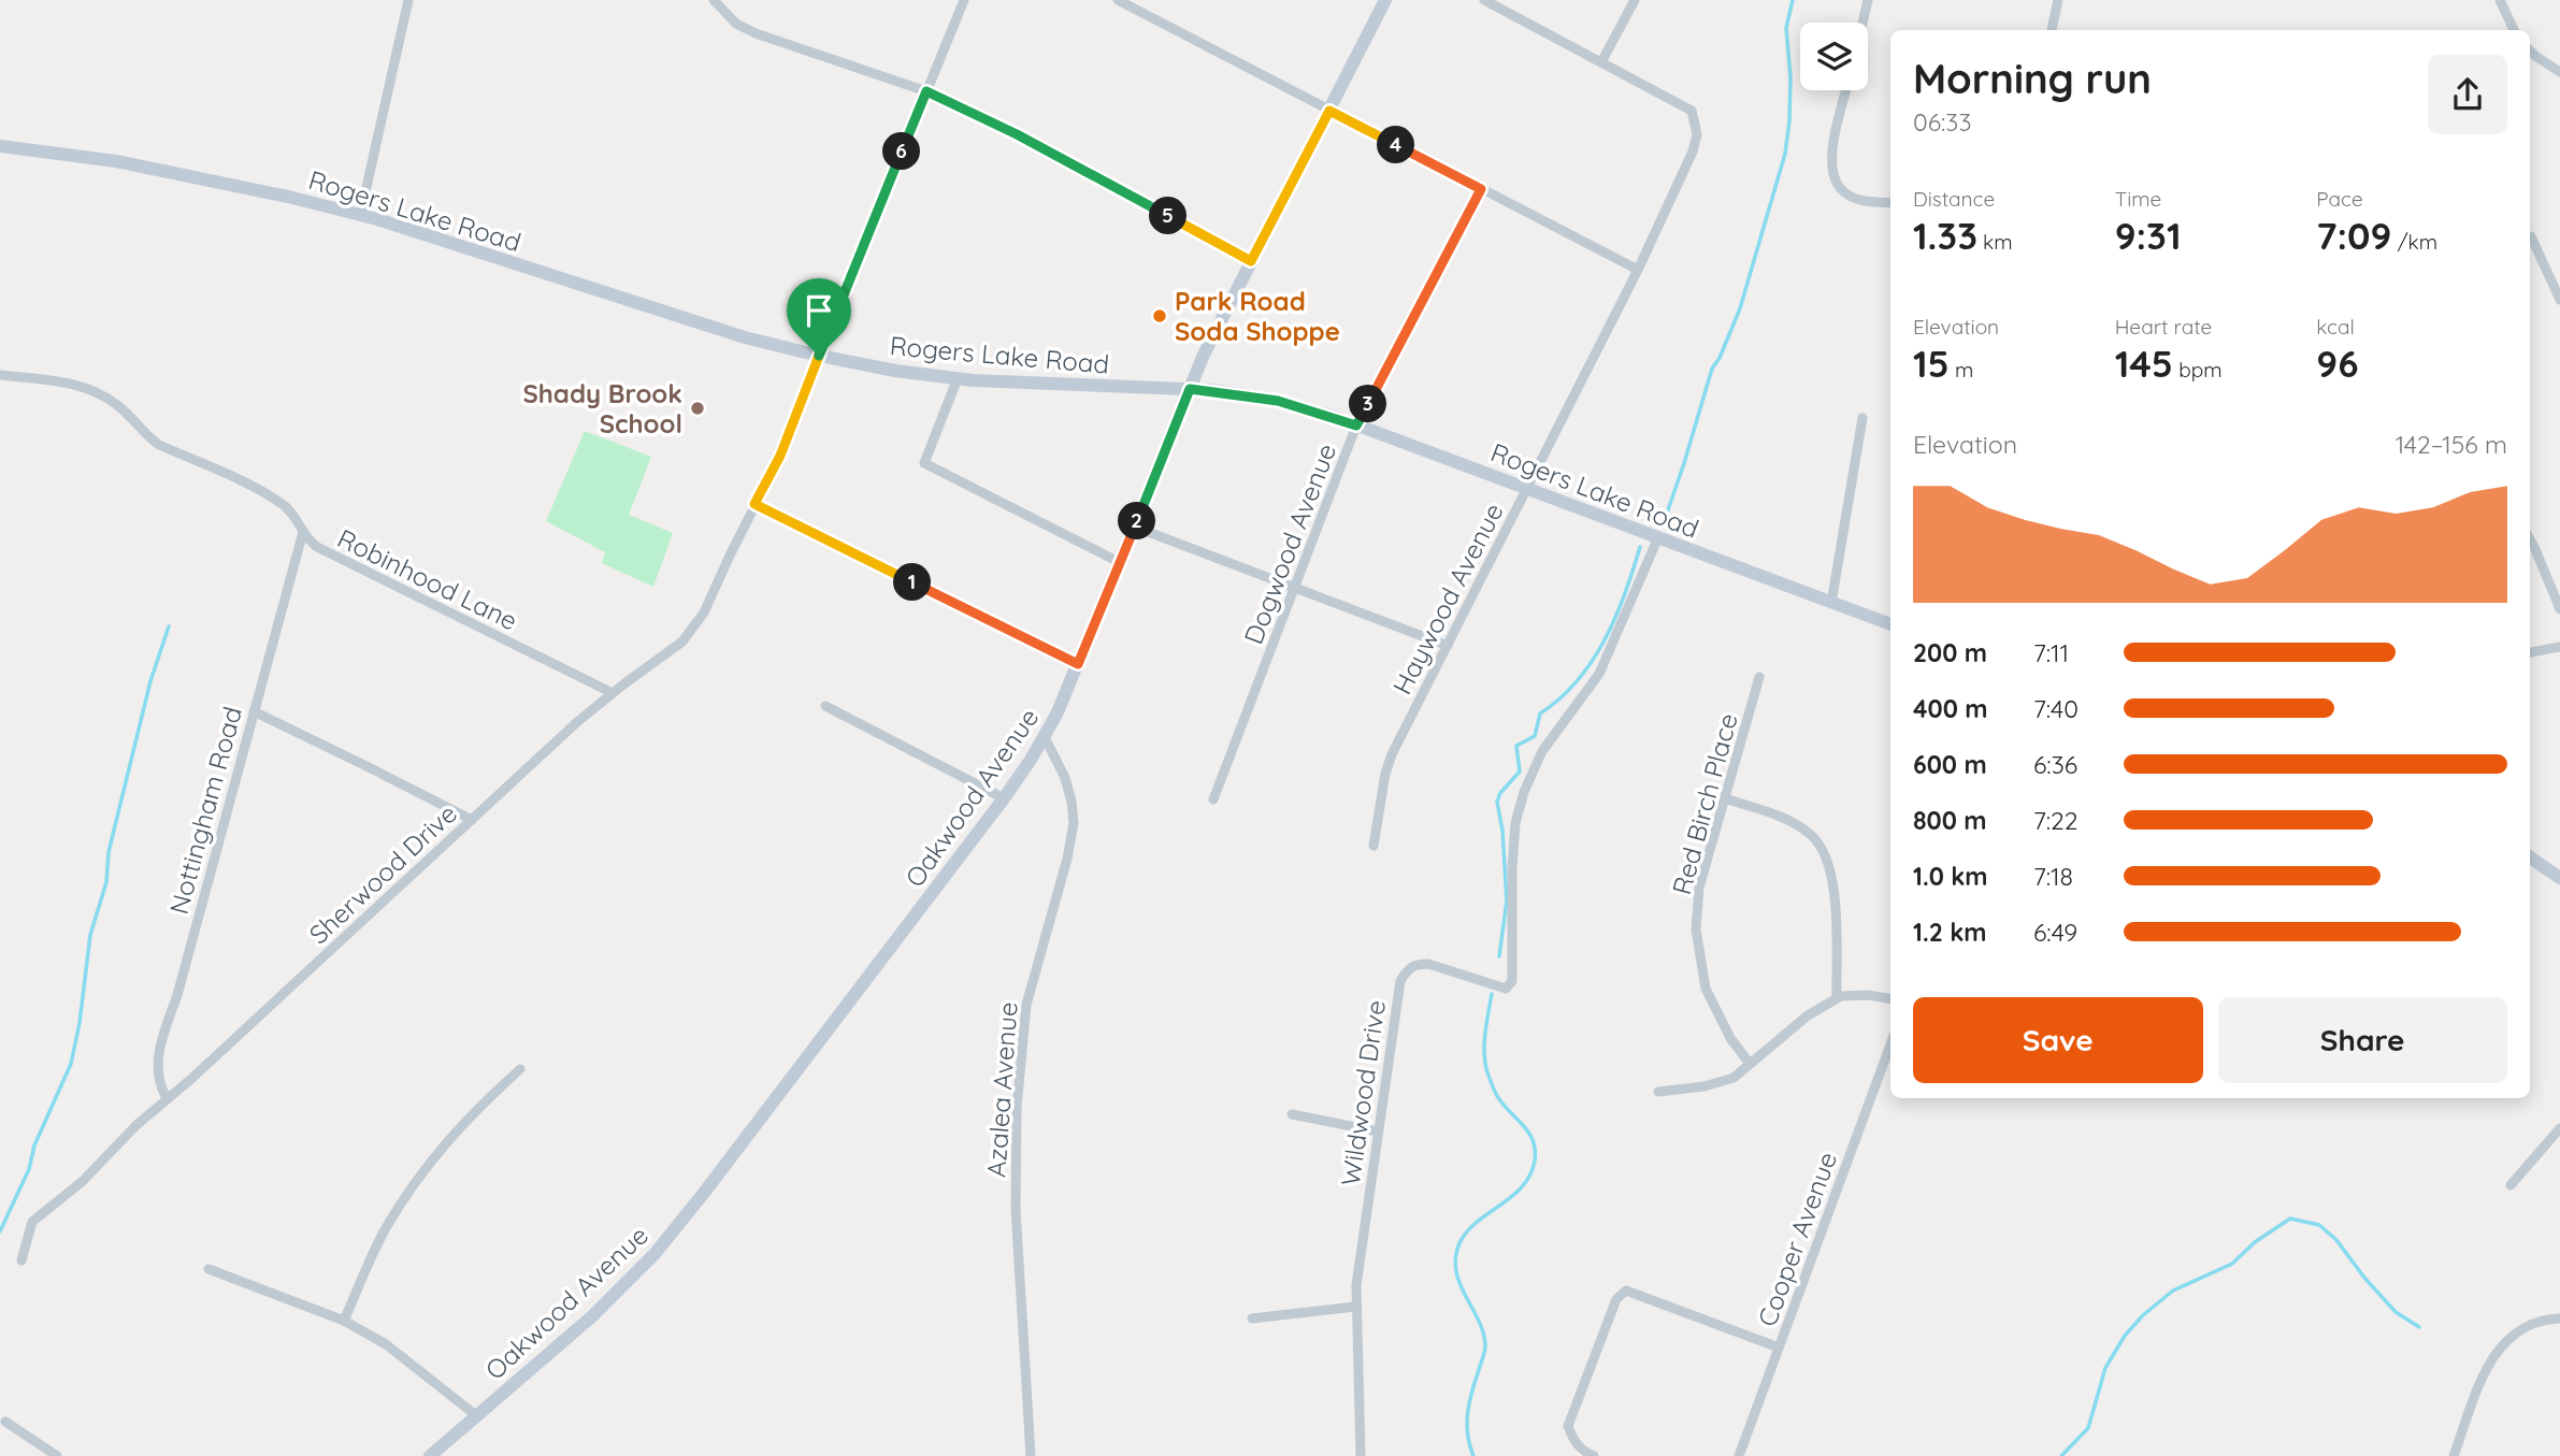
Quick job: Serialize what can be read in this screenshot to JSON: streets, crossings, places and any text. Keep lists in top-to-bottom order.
{
  "streets": {
    "main road": ["Rogers Lake Road", "Oakwood Avenue"],
    "street": [
      "Dogwood Avenue",
      "Robinhood Lane",
      "Haywood Avenue",
      "Red Birch Place",
      "Nottingham Road",
      "Sherwood Drive",
      "Azalea Avenue",
      "Wildwood Drive",
      "Cooper Avenue"
    ]
  },
  "crossings": [
    ["Rogers Lake Road", "Dogwood Avenue"],
    ["Rogers Lake Road", "Haywood Avenue"],
    ["Rogers Lake Road", "Oakwood Avenue"],
    ["Rogers Lake Road", "Sherwood Drive"],
    ["Rogers Lake Road", "Wildwood Drive"],
    ["Robinhood Lane", "Nottingham Road"],
    ["Robinhood Lane", "Sherwood Drive"],
    ["Oakwood Avenue", "Azalea Avenue"],
    ["Nottingham Road", "Sherwood Drive"]
  ],
  "places": ["Park Road Soda Shoppe", "Shady Brook School"],
  "page": {
    "heading": ["Morning run", "06:33"],
    "pins": [
      "4",
      "6",
      "5",
      "3",
      "2",
      "1"
    ],
    "stats": [
      ["Distance", "1.33 km"],
      ["Time", "9:31"],
      ["Pace", "7:09 /km"],
      ["Elevation", "15 m"],
      ["Heart rate", "145 bpm"],
      ["kcal", "96"]
    ],
    "chart": ["Elevation", "142–156 m"],
    "list": [
      {
        "name": "200 m",
        "note": "7:11"
      },
      {
        "name": "400 m",
        "note": "7:40"
      },
      {
        "name": "600 m",
        "note": "6:36"
      },
      {
        "name": "800 m",
        "note": "7:22"
      },
      {
        "name": "1.0 km",
        "note": "7:18"
      },
      {
        "name": "1.2 km",
        "note": "6:49"
      }
    ],
    "buttons": ["Save", "Share"]
  }
}
